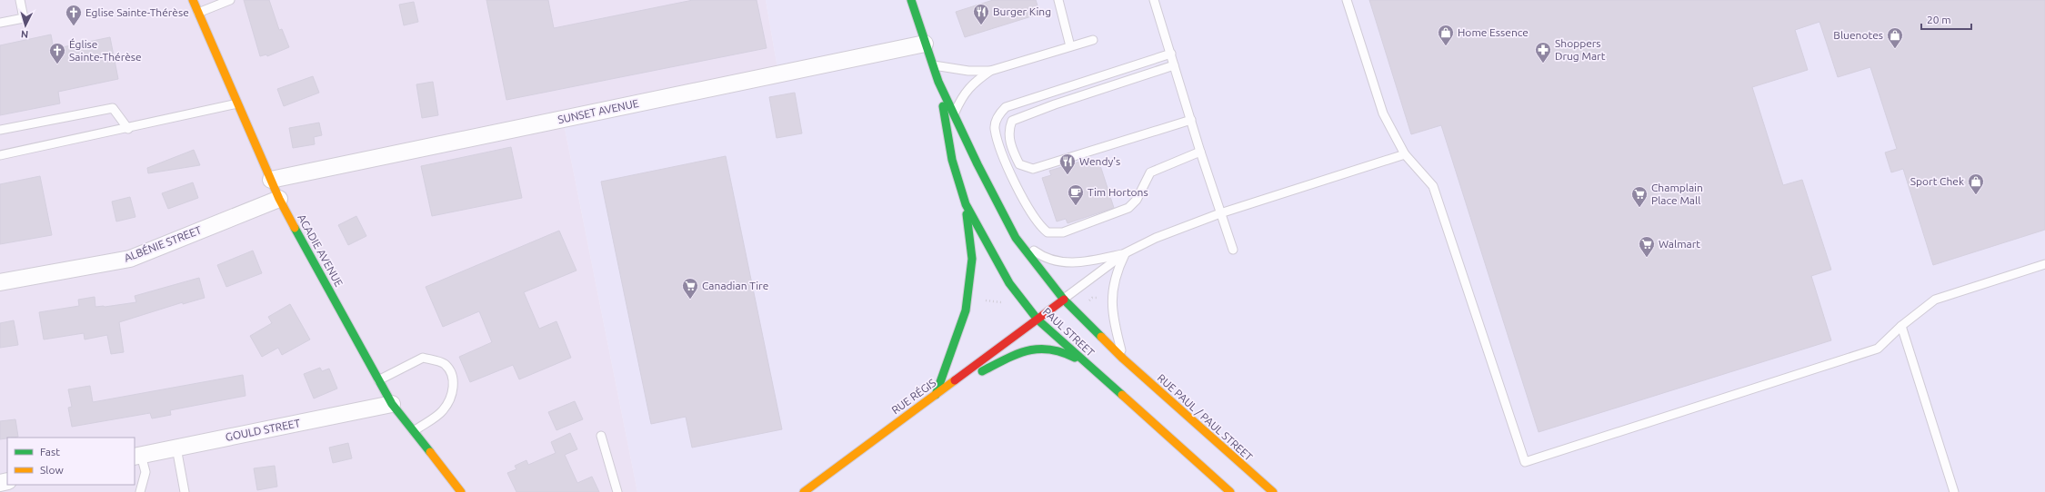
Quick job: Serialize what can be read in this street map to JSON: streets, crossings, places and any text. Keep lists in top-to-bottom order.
{
  "streets": {
    "main road": [
      "ACADIE AVENUE",
      "PAUL STREET",
      "RUE RÉGIS",
      "RUE PAUL / PAUL STREET"
    ],
    "street": ["SUNSET AVENUE", "ALBÉNIE STREET", "GOULD STREET"]
  },
  "crossings": [
    ["SUNSET AVENUE", "ACADIE AVENUE"],
    ["SUNSET AVENUE", "PAUL STREET"],
    ["ALBÉNIE STREET", "ACADIE AVENUE"],
    ["ACADIE AVENUE", "GOULD STREET"],
    ["PAUL STREET", "RUE RÉGIS"],
    ["PAUL STREET", "RUE PAUL / PAUL STREET"]
  ],
  "places": {
    "restaurant": ["Burger King", "Wendy's"],
    "church": ["Eglise Sainte-Thérèse", "Église Sainte-Thérèse"],
    "shop": ["Home Essence", "Bluenotes", "Sport Chek"],
    "pharmacy": ["Shoppers Drug Mart"],
    "cafe": ["Tim Hortons"],
    "supermarket": ["Champlain Place Mall", "Walmart", "Canadian Tire"]
  },
  "legend": ["Fast", "Slow"],
  "scale_bar": "20 m",
  "north": "bottom"
}
